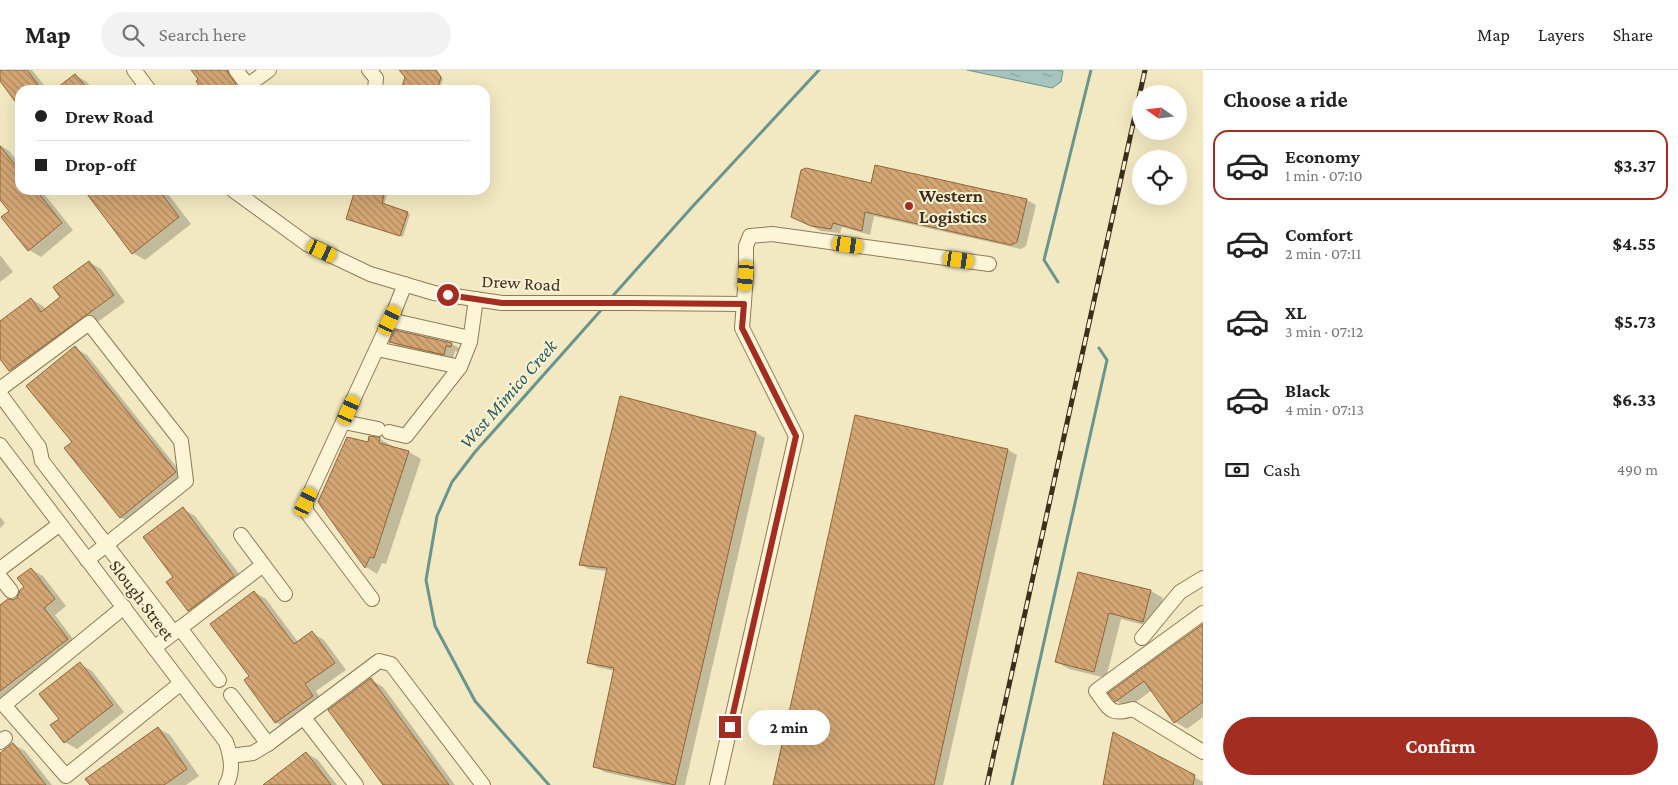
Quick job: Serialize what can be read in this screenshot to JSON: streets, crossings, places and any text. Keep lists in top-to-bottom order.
{
  "streets": {
    "street": ["Drew Road", "Slough Street"]
  },
  "water": ["West Mimico Creek"],
  "places": ["Western Logistics"],
  "north": "left",
  "page": {
    "header": "Map",
    "search": "Search here",
    "nav": ["Map", "Layers", "Share"],
    "heading": "Choose a ride",
    "banner": ["Drew Road", "Drop-off"],
    "list": [
      {
        "name": "Economy",
        "note": "1 min · 07:10",
        "value": "$3.37"
      },
      {
        "name": "Comfort",
        "note": "2 min · 07:11",
        "value": "$4.55"
      },
      {
        "name": "XL",
        "note": "3 min · 07:12",
        "value": "$5.73"
      },
      {
        "name": "Black",
        "note": "4 min · 07:13",
        "value": "$6.33"
      }
    ],
    "pay": ["Cash", "490 m"],
    "buttons": "Confirm",
    "bubble": "2 min"
  }
}
